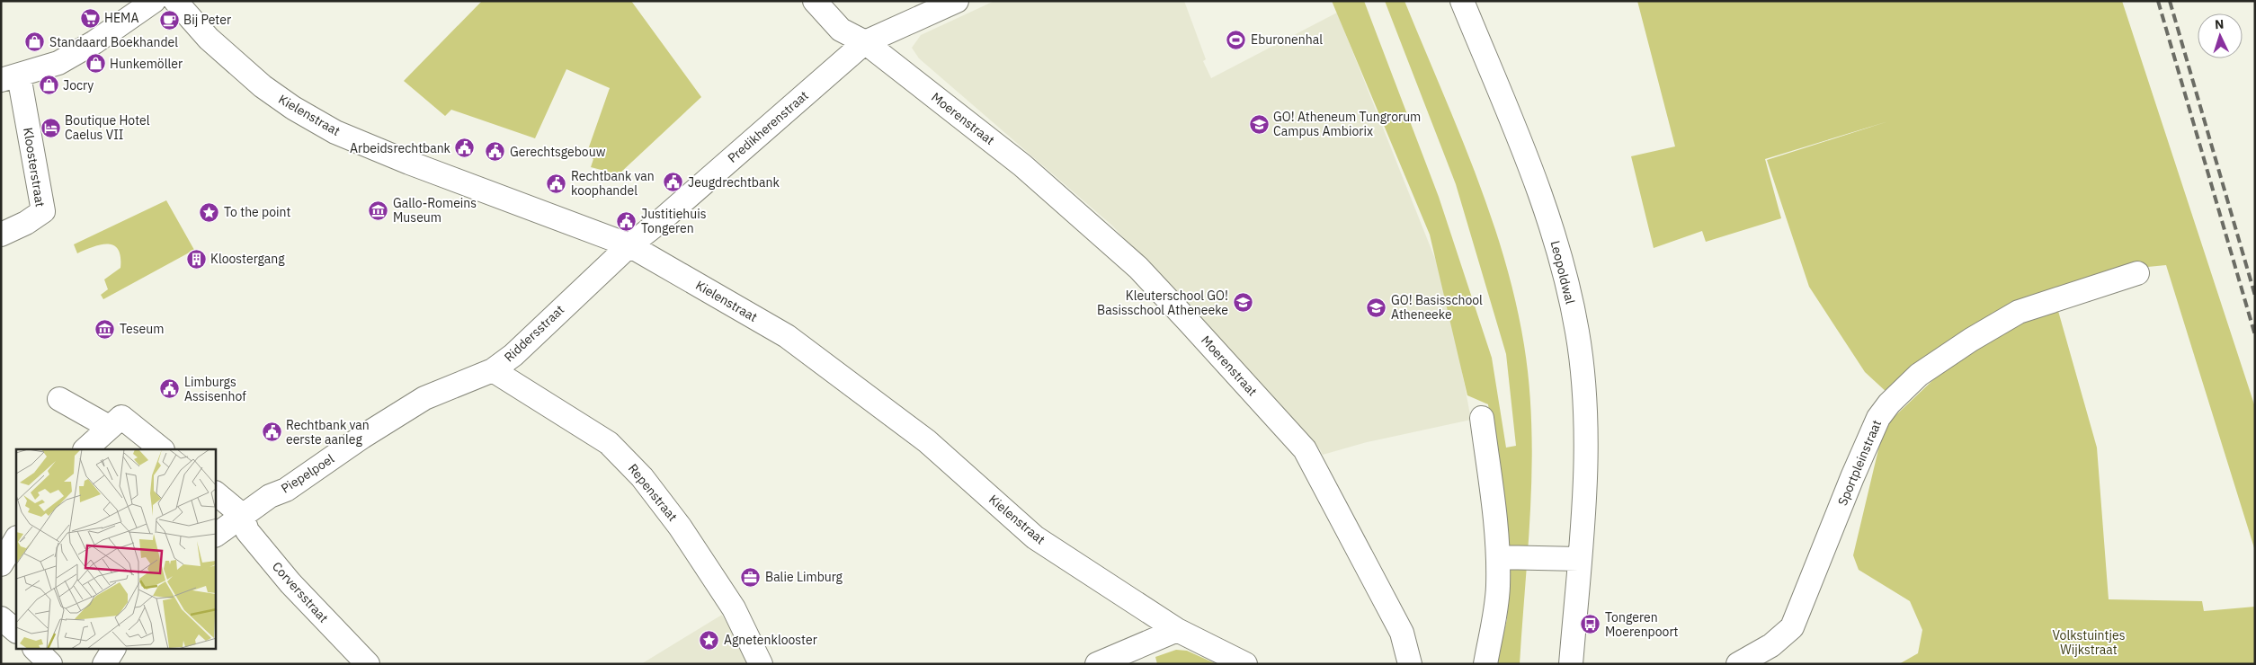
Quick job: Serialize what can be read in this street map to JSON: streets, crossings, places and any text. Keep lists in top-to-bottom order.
{
  "streets": {
    "street": [
      "Kielenstraat",
      "Moerenstraat",
      "Predikherenstraat",
      "Kloosterstraat",
      "Leopoldwal",
      "Riddersstraat",
      "Sportpleinstraat",
      "Piepelpoel",
      "Repenstraat",
      "Corversstraat"
    ]
  },
  "crossings": [
    ["Kielenstraat", "Predikherenstraat"],
    ["Kielenstraat", "Riddersstraat"],
    ["Moerenstraat", "Predikherenstraat"],
    ["Predikherenstraat", "Riddersstraat"],
    ["Riddersstraat", "Piepelpoel"],
    ["Riddersstraat", "Repenstraat"],
    ["Piepelpoel", "Corversstraat"]
  ],
  "parks": ["Volkstuintjes Wijkstraat"],
  "places": {
    "supermarket": ["HEMA"],
    "cafe": ["Bij Peter"],
    "sports": ["Eburonenhal"],
    "shop": ["Standaard Boekhandel", "Hunkemöller", "Jocry"],
    "school or university": ["GO! Atheneum Tungrorum Campus Ambiorix", "Kleuterschool GO! Basisschool Atheneeke", "GO! Basisschool Atheneeke"],
    "hotel": ["Boutique Hotel Caelus VII"],
    "public building": [
      "Arbeidsrechtbank",
      "Gerechtsgebouw",
      "Jeugdrechtbank",
      "Rechtbank van koophandel",
      "Justitiehuis Tongeren",
      "Limburgs Assisenhof",
      "Rechtbank van eerste aanleg"
    ],
    "museum": ["Gallo-Romeins Museum", "Teseum"],
    "place": ["To the point", "Agnetenklooster"],
    "building": ["Kloostergang"],
    "office": ["Balie Limburg"],
    "bus stop": ["Tongeren Moerenpoort"]
  },
  "north": "top"
}
